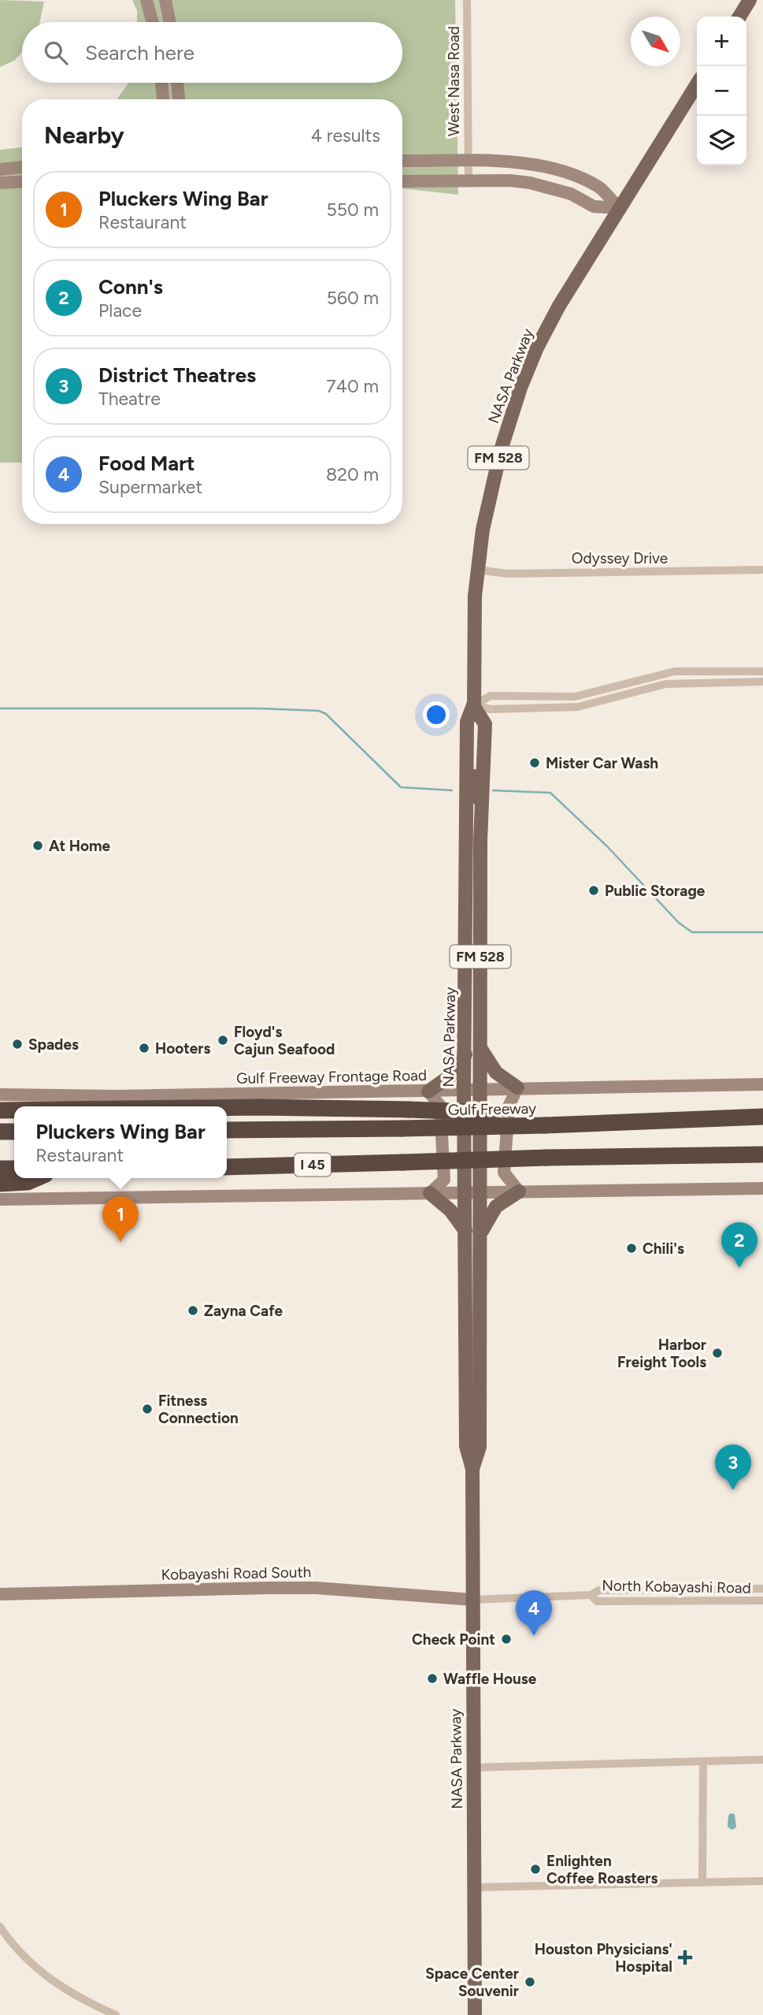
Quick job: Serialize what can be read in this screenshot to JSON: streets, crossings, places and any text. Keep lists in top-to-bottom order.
{
  "streets": {
    "highway": ["Gulf Freeway", "I 45"],
    "main road": [
      "NASA Parkway",
      "FM 528",
      "Gulf Freeway Frontage Road",
      "Kobayashi Road South"
    ],
    "street": ["West Nasa Road", "Odyssey Drive", "North Kobayashi Road"]
  },
  "crossings": [
    ["NASA Parkway", "FM 528"],
    ["NASA Parkway", "Odyssey Drive"],
    ["NASA Parkway", "Gulf Freeway Frontage Road"],
    ["NASA Parkway", "Kobayashi Road South"],
    ["NASA Parkway", "North Kobayashi Road"],
    ["Kobayashi Road South", "North Kobayashi Road"]
  ],
  "places": {
    "other": [
      "Mister Car Wash",
      "At Home",
      "Public Storage",
      "Floyd's Cajun Seafood",
      "Spades",
      "Hooters",
      "Chili's",
      "Zayna Cafe",
      "Harbor Freight Tools",
      "Fitness Connection",
      "Check Point",
      "Waffle House",
      "Enlighten Coffee Roasters",
      "Space Center Souvenir"
    ],
    "health": ["Houston Physicians' Hospital"]
  },
  "north": "bottom right",
  "page": {
    "map_buttons": ["+", "−"],
    "search": "Search here",
    "heading": ["Nearby", "4 results"],
    "list": [
      {
        "mark": "1",
        "name": "Pluckers Wing Bar",
        "note": "Restaurant",
        "value": "550 m"
      },
      {
        "mark": "2",
        "name": "Conn's",
        "note": "Place",
        "value": "560 m"
      },
      {
        "mark": "3",
        "name": "District Theatres",
        "note": "Theatre",
        "value": "740 m"
      },
      {
        "mark": "4",
        "name": "Food Mart",
        "note": "Supermarket",
        "value": "820 m"
      }
    ],
    "popup": ["Pluckers Wing Bar", "Restaurant"],
    "pins": [
      "1",
      "2",
      "3",
      "4"
    ]
  }
}
